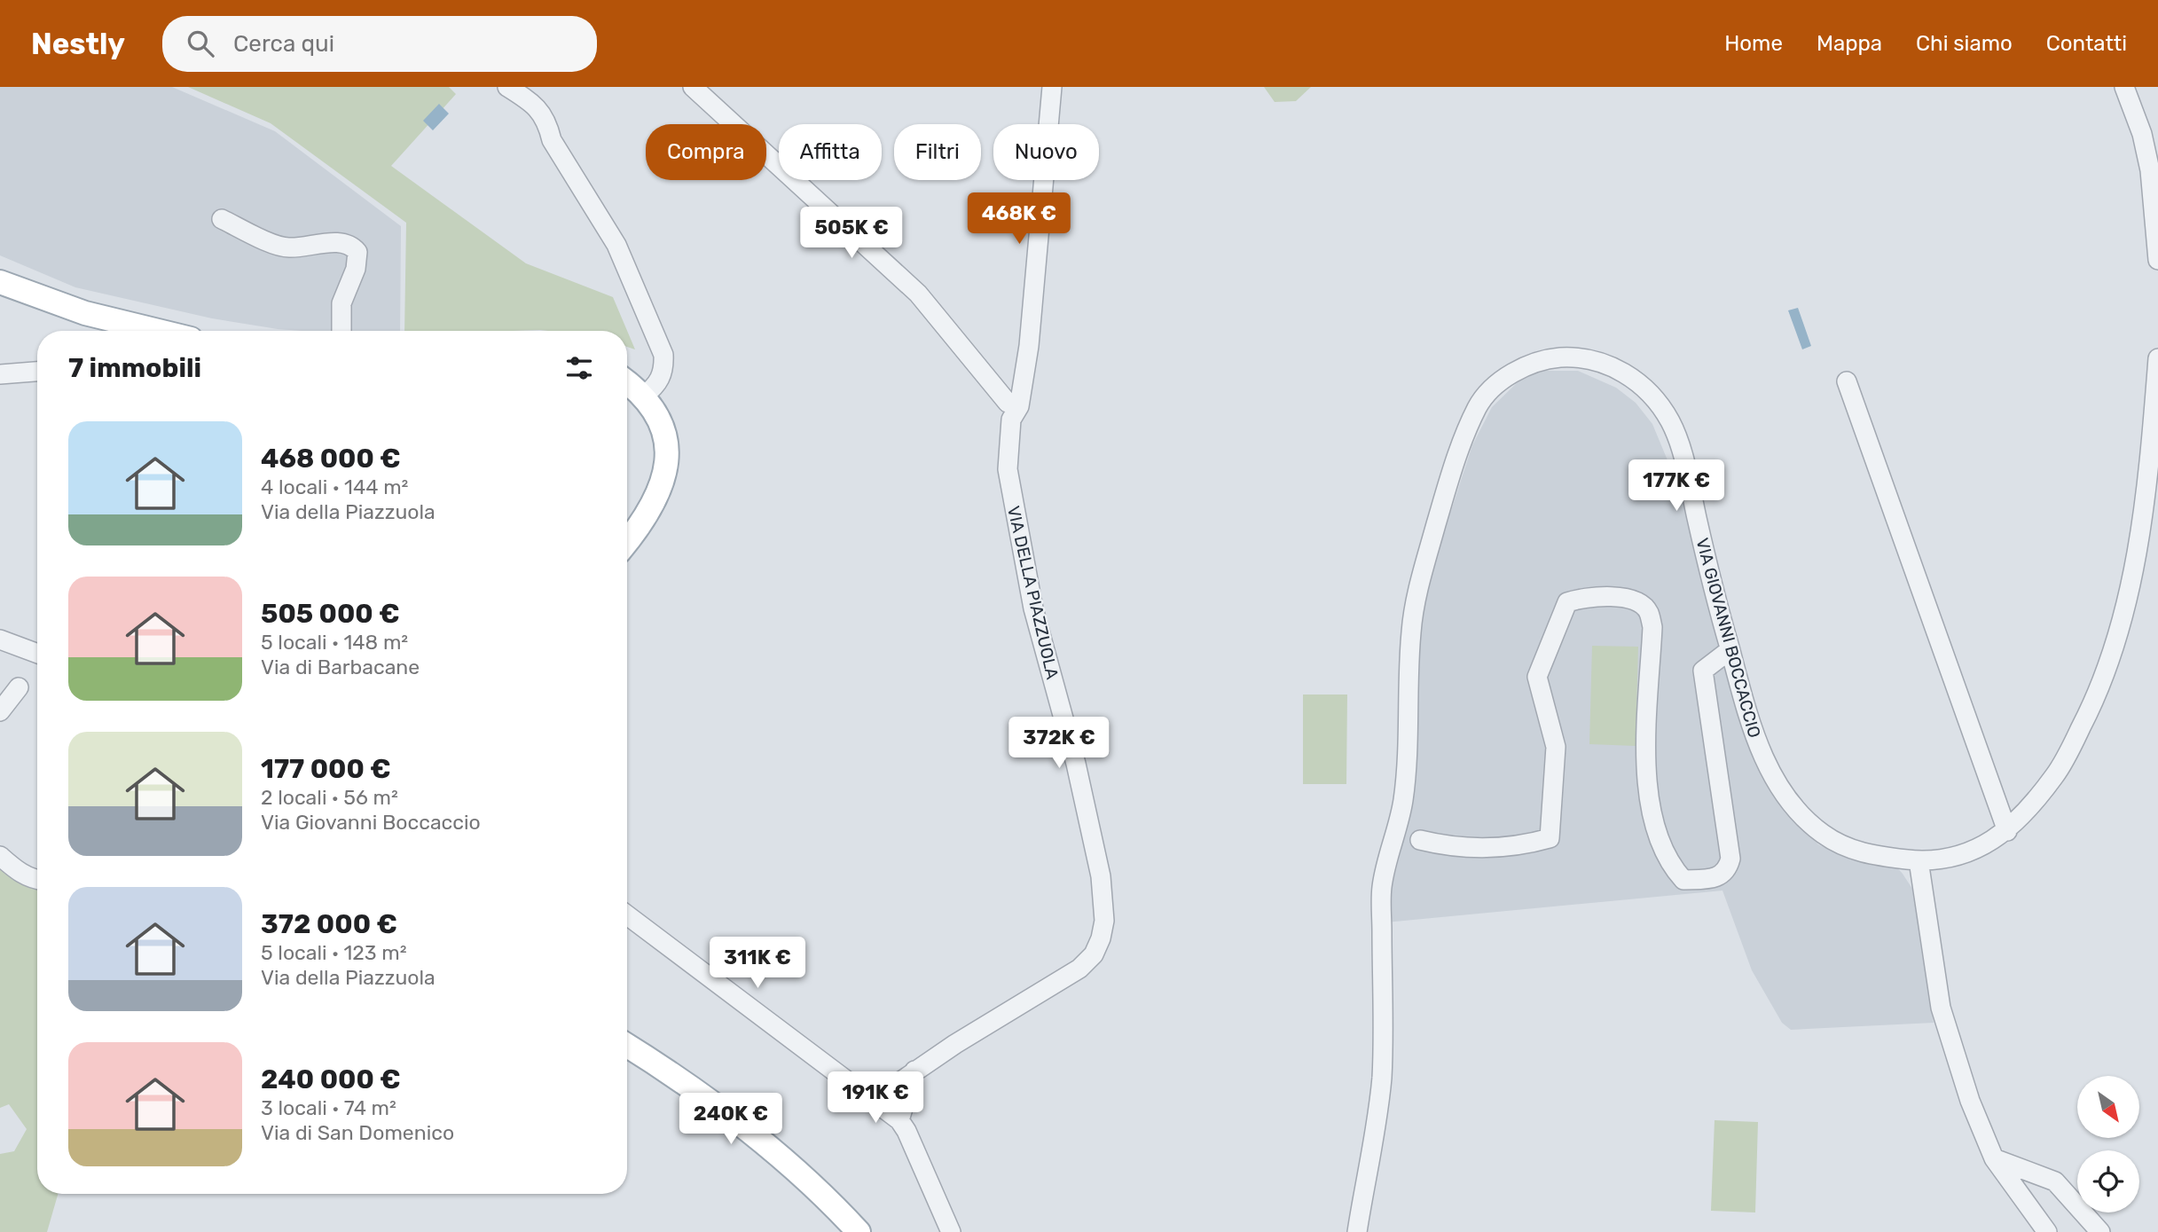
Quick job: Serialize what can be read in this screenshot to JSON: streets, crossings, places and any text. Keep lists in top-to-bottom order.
{
  "streets": {
    "street": ["VIA DELLA PIAZZUOLA", "VIA GIOVANNI BOCCACCIO"]
  },
  "north": "bottom right",
  "page": {
    "header": "Nestly",
    "search": "Cerca qui",
    "nav": [
      "Home",
      "Mappa",
      "Chi siamo",
      "Contatti"
    ],
    "chip": [
      "Compra",
      "Affitta",
      "Filtri",
      "Nuovo"
    ],
    "price": [
      "468K €",
      "505K €",
      "177K €",
      "372K €",
      "311K €",
      "191K €",
      "240K €"
    ],
    "heading": "7 immobili",
    "list": [
      {
        "name": "468 000 €",
        "note": "4 locali · 144 m² · Via della Piazzuola"
      },
      {
        "name": "505 000 €",
        "note": "5 locali · 148 m² · Via di Barbacane"
      },
      {
        "name": "177 000 €",
        "note": "2 locali · 56 m² · Via Giovanni Boccaccio"
      },
      {
        "name": "372 000 €",
        "note": "5 locali · 123 m² · Via della Piazzuola"
      },
      {
        "name": "240 000 €",
        "note": "3 locali · 74 m² · Via di San Domenico"
      }
    ]
  }
}
